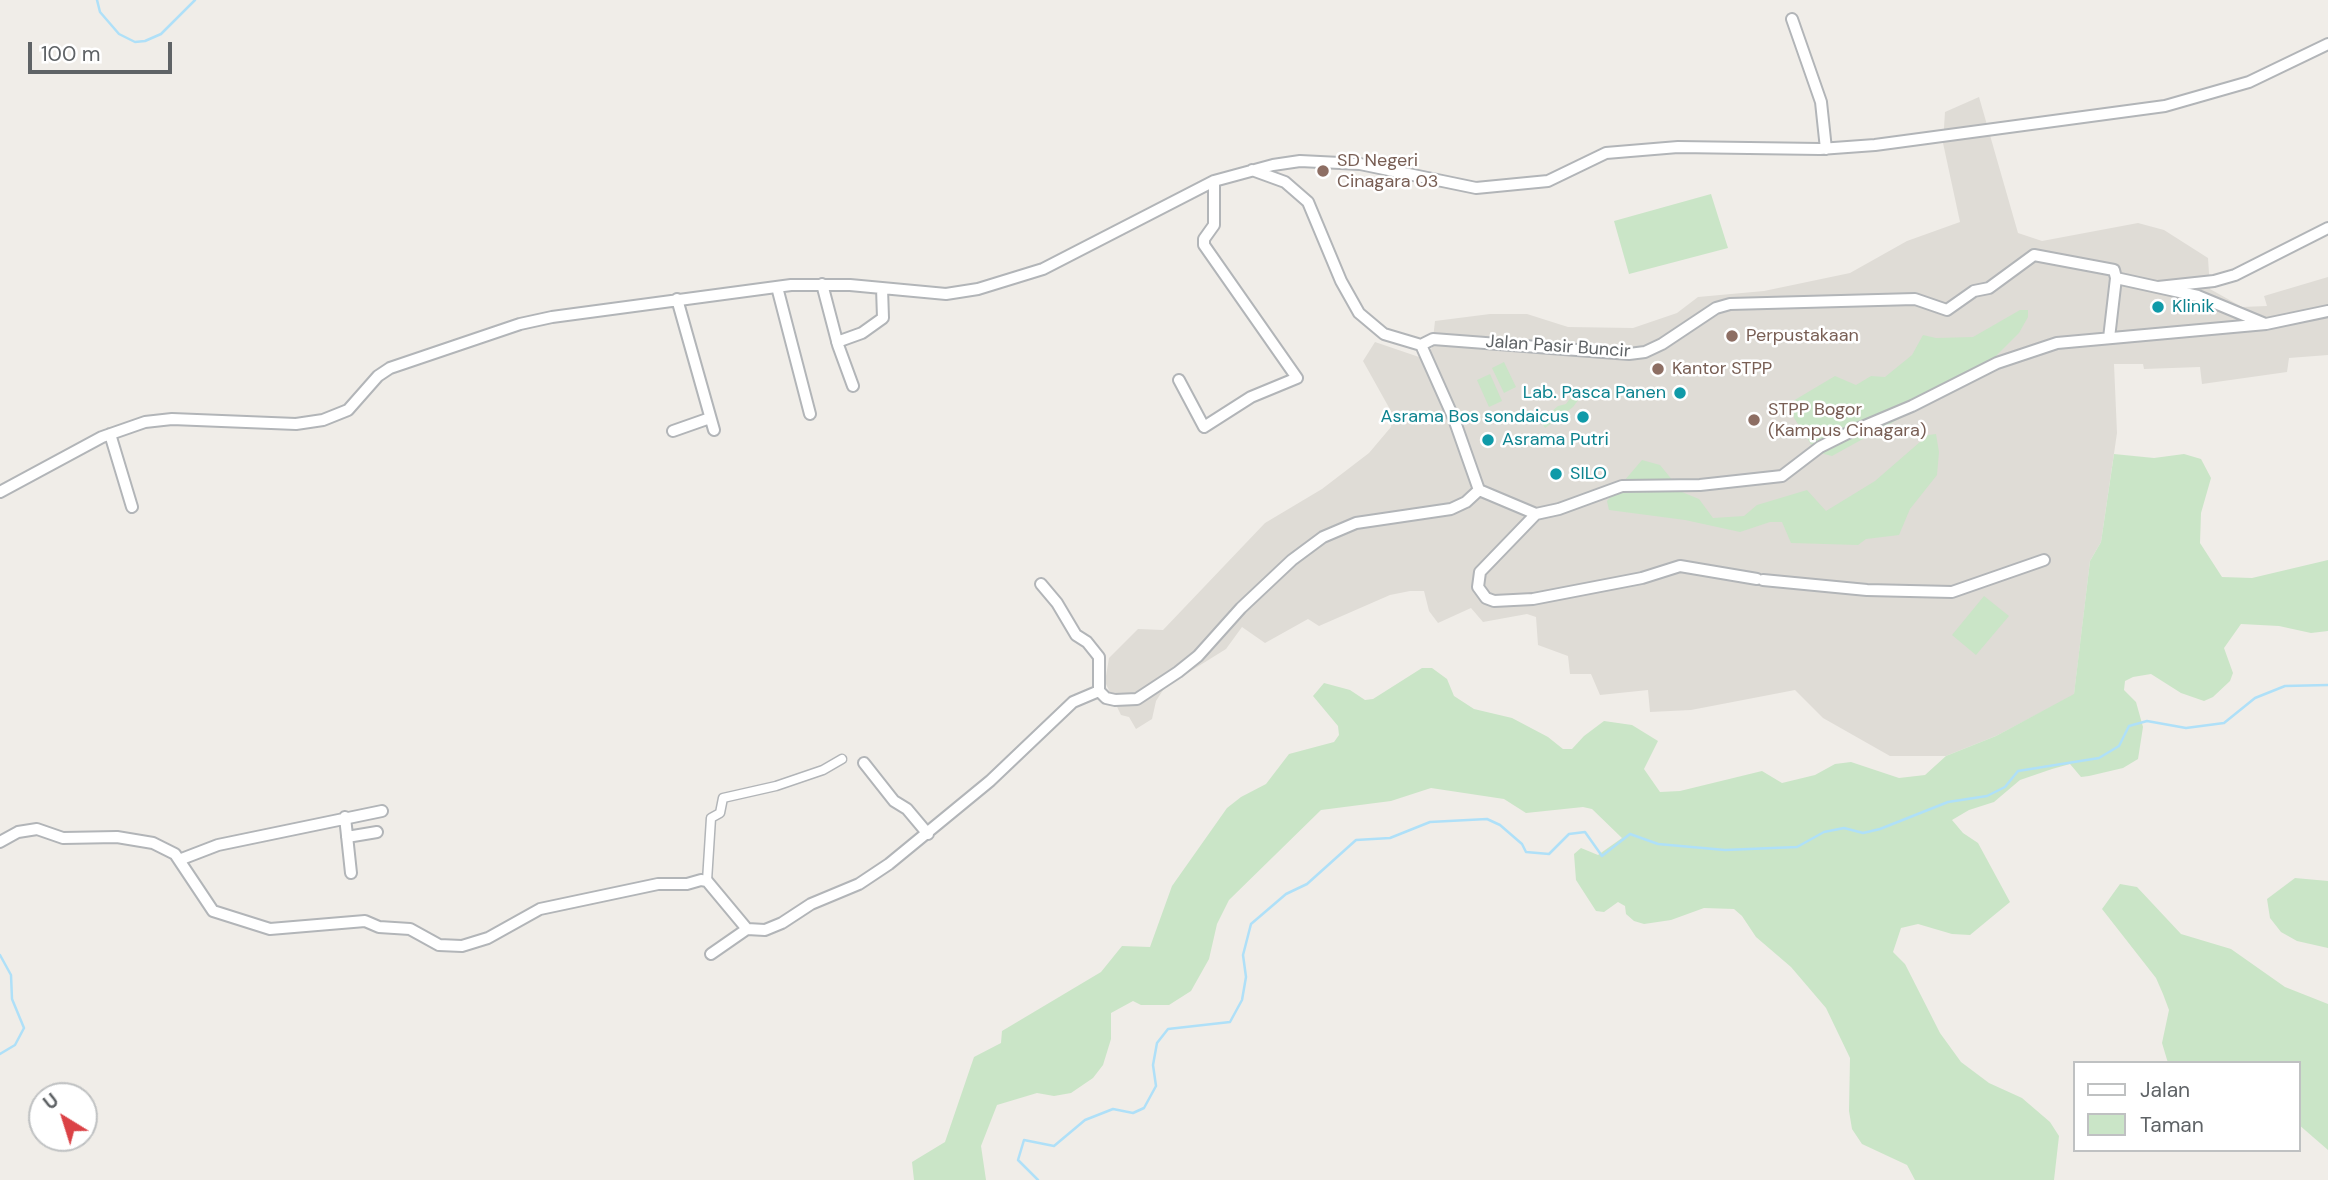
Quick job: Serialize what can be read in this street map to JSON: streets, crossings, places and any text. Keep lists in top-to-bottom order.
{
  "streets": {
    "street": ["Jalan Pasir Buncir"]
  },
  "places": [
    "SD Negeri Cinagara 03",
    "Klinik",
    "Perpustakaan",
    "Kantor STPP",
    "Lab. Pasca Panen",
    "Asrama Bos sondaicus",
    "STPP Bogor (Kampus Cinagara)",
    "Asrama Putri",
    "SILO"
  ],
  "legend": ["Jalan", "Taman"],
  "scale_bar": "100 m",
  "north": "top left"
}
